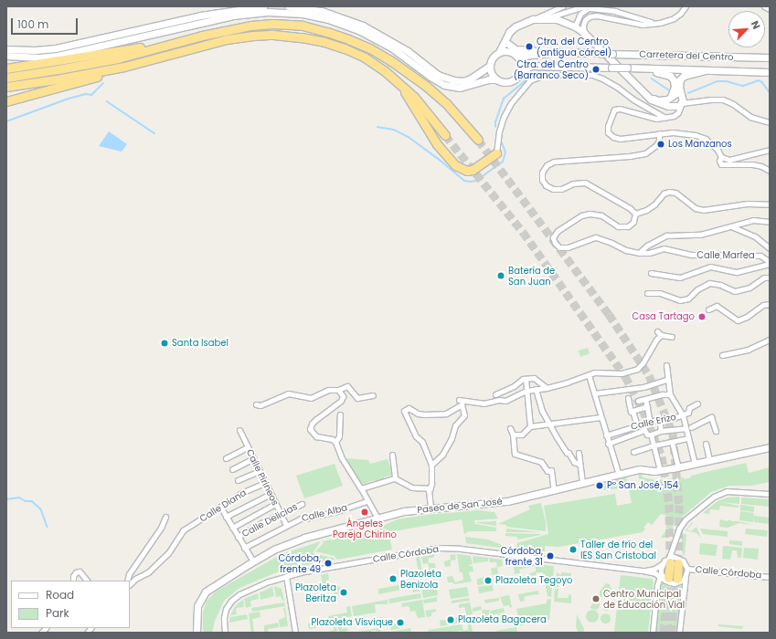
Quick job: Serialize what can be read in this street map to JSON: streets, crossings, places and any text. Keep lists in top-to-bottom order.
{
  "streets": {
    "main road": ["Carretera del Centro", "Paseo de San José"],
    "street": [
      "Calle Marfea",
      "Calle Erizo",
      "Calle Pirineos",
      "Calle Diana",
      "Calle Alba",
      "Calle Delicias",
      "Calle Córdoba"
    ]
  },
  "crossings": [
    ["Calle Pirineos", "Calle Diana"],
    ["Calle Pirineos", "Calle Alba"],
    ["Calle Pirineos", "Calle Delicias"]
  ],
  "places": [
    "Ctra. del Centro (antigua cárcel)",
    "Ctra. del Centro (Barranco Seco)",
    "Los Manzanos",
    "Batería de San Juan",
    "Casa Tartago",
    "Santa Isabel",
    "Pº San José, 154",
    "Ángeles Pareja Chirino",
    "Taller de frío del IES San Cristobal",
    "Córdoba, frente 31",
    "Córdoba, frente 49",
    "Plazoleta Benizola",
    "Plazoleta Tegoyo",
    "Plazoleta Beritza",
    "Centro Municipal de Educación Vial",
    "Plazoleta Bagacera",
    "Plazoleta Visvique"
  ],
  "legend": ["Road", "Park"],
  "scale_bar": "100 m",
  "north": "top right"
}
